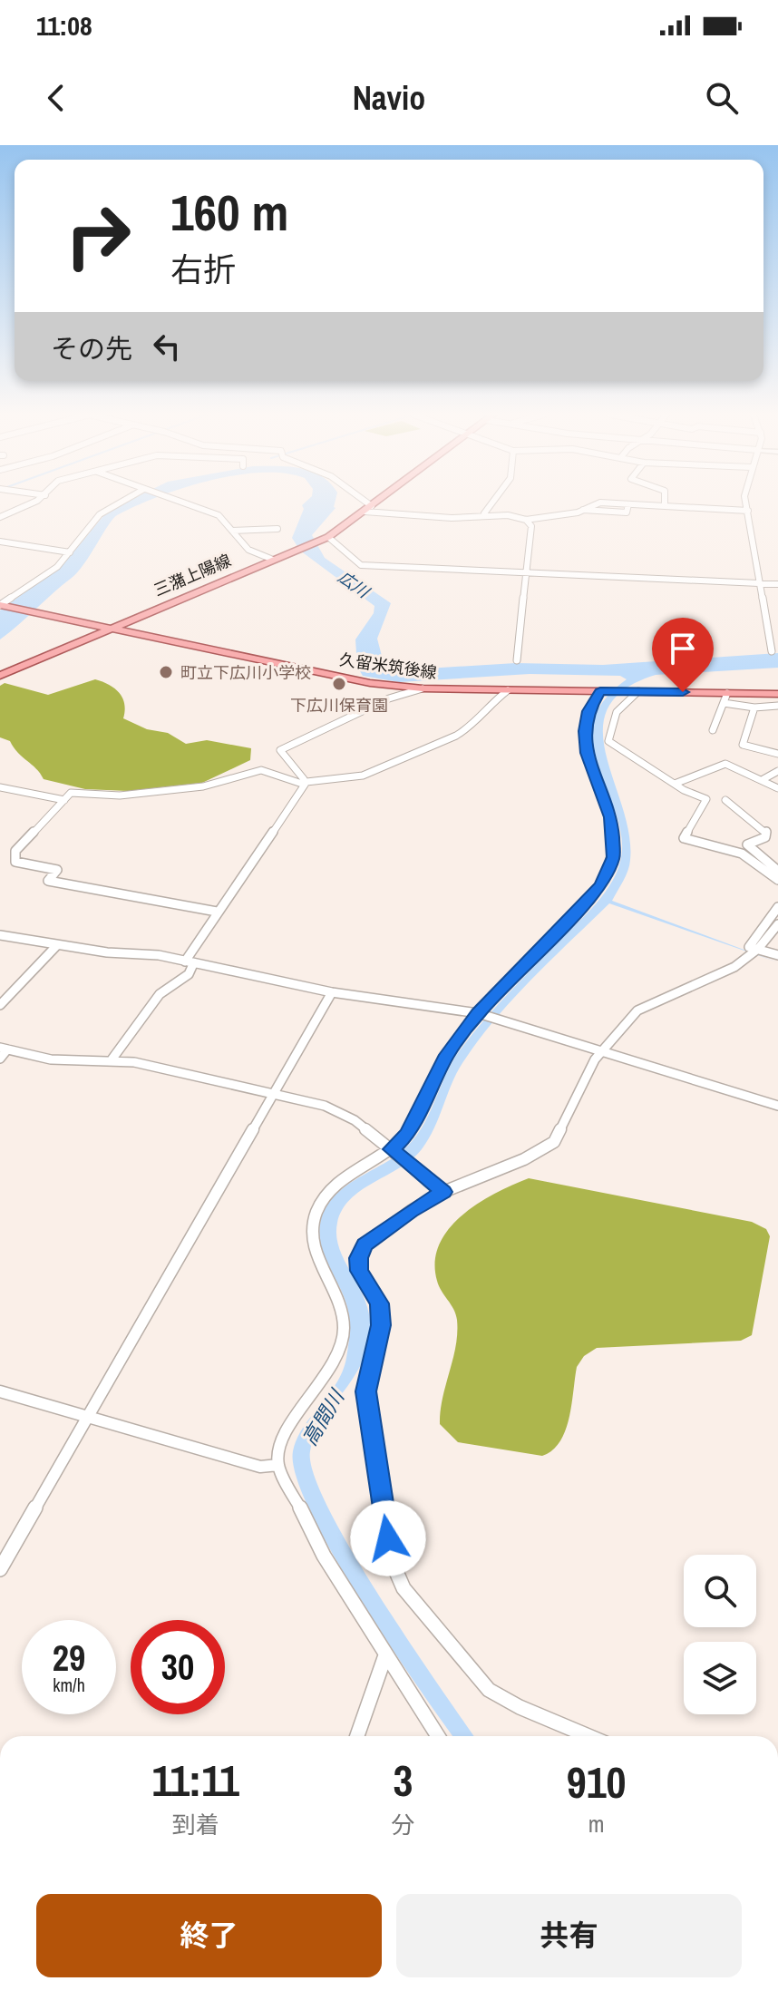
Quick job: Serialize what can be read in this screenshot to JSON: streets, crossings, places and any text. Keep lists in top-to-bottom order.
{
  "streets": {
    "main road": ["三潴上陽線", "久留米筑後線"]
  },
  "crossings": [
    ["三潴上陽線", "久留米筑後線"]
  ],
  "water": ["広川", "高間川"],
  "places": ["町立下広川小学校", "下広川保育園"],
  "page": {
    "status": "11:08",
    "header": "Navio",
    "turn": ["160 m", "右折"],
    "then": "その先",
    "speed": "29 km/h",
    "limit": "30",
    "eta": [
      "11:11",
      "到着",
      "3",
      "分",
      "910",
      "m"
    ],
    "buttons": ["終了", "共有"]
  }
}
